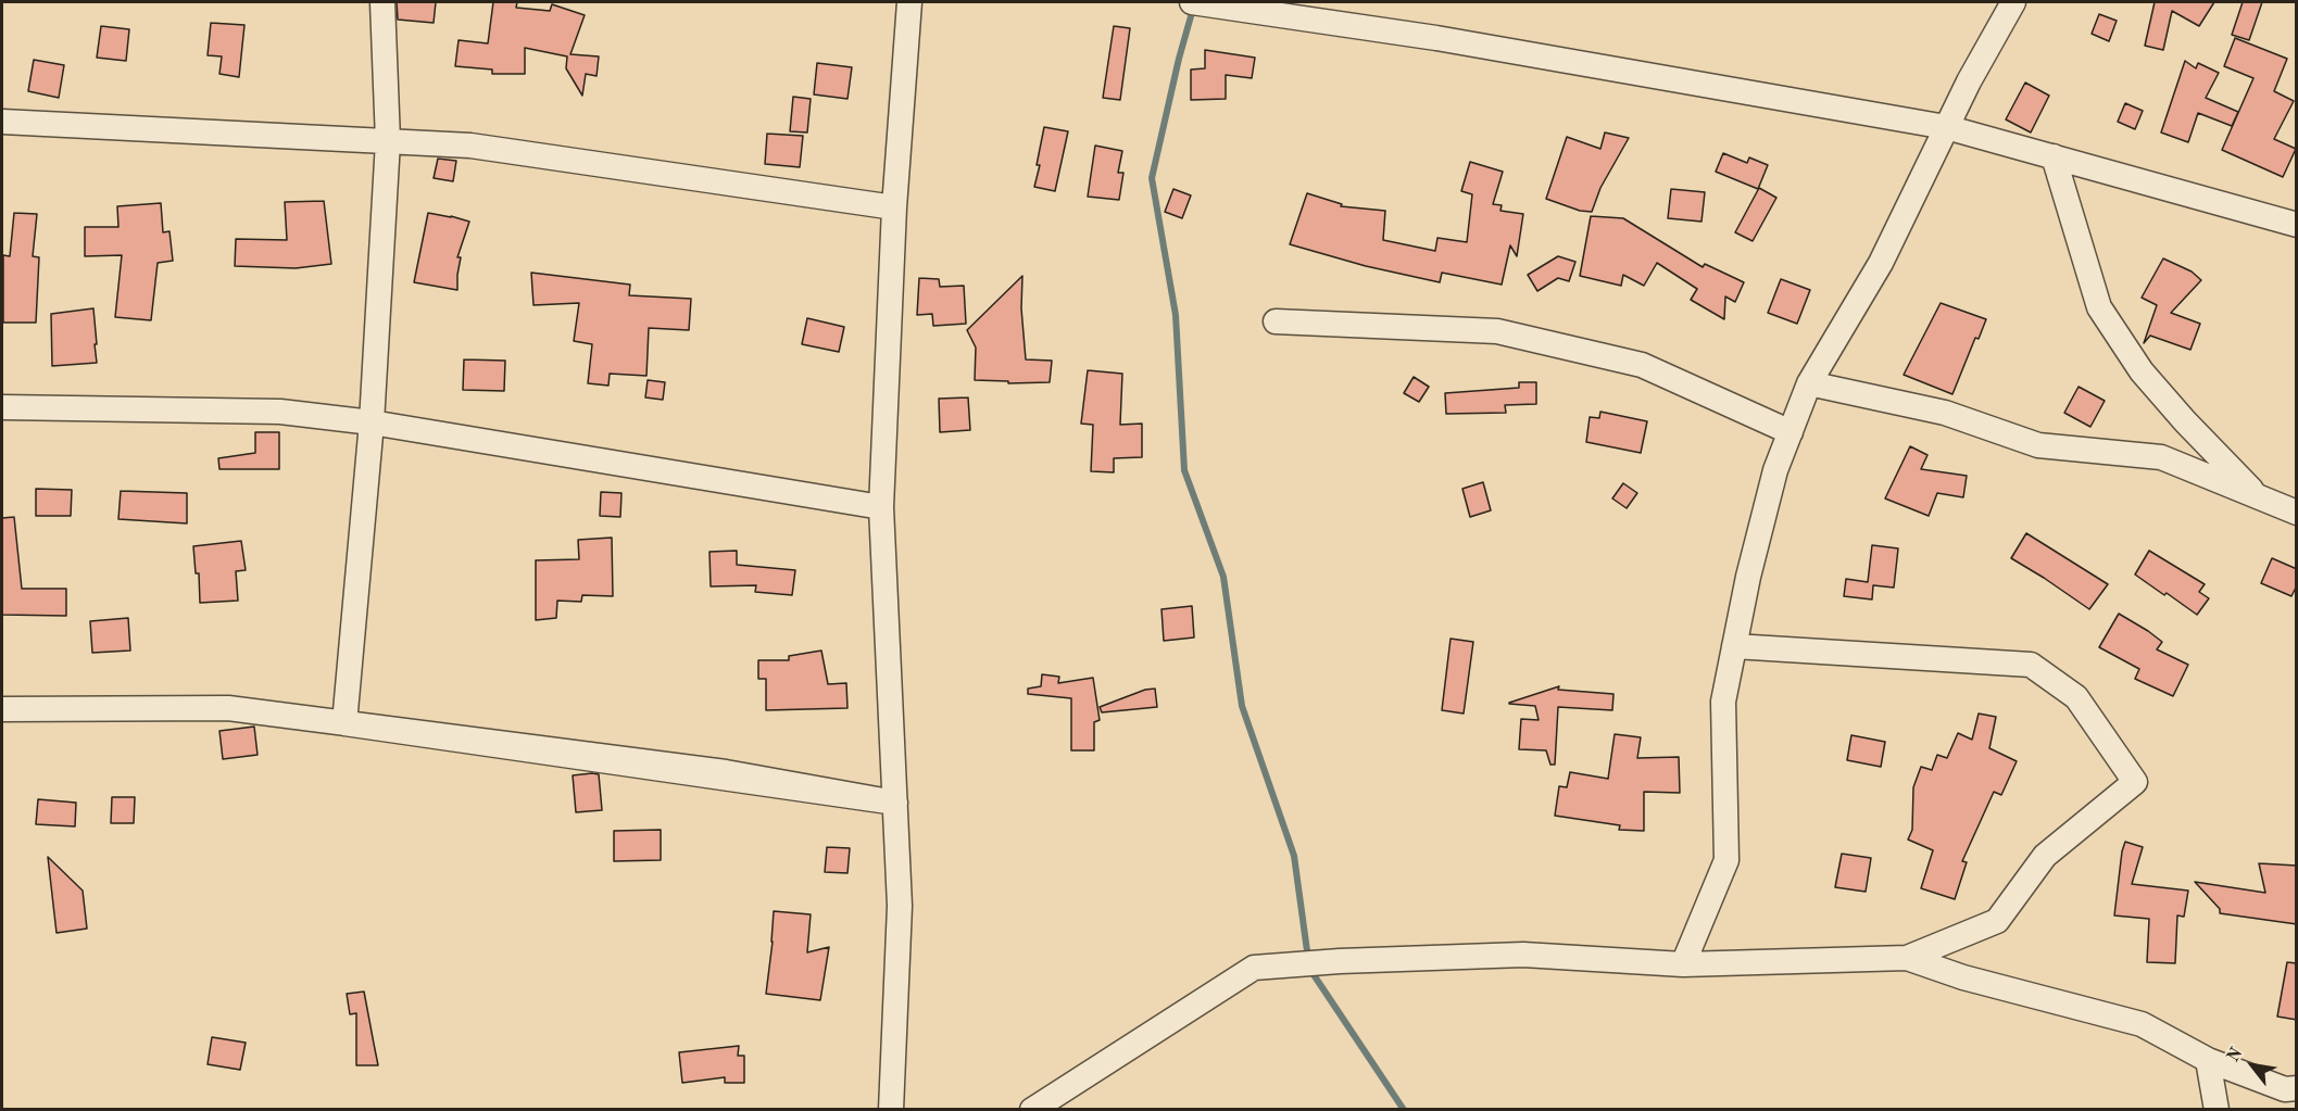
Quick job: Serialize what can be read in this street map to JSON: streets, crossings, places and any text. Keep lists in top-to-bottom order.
{
  "north": "top left"
}
